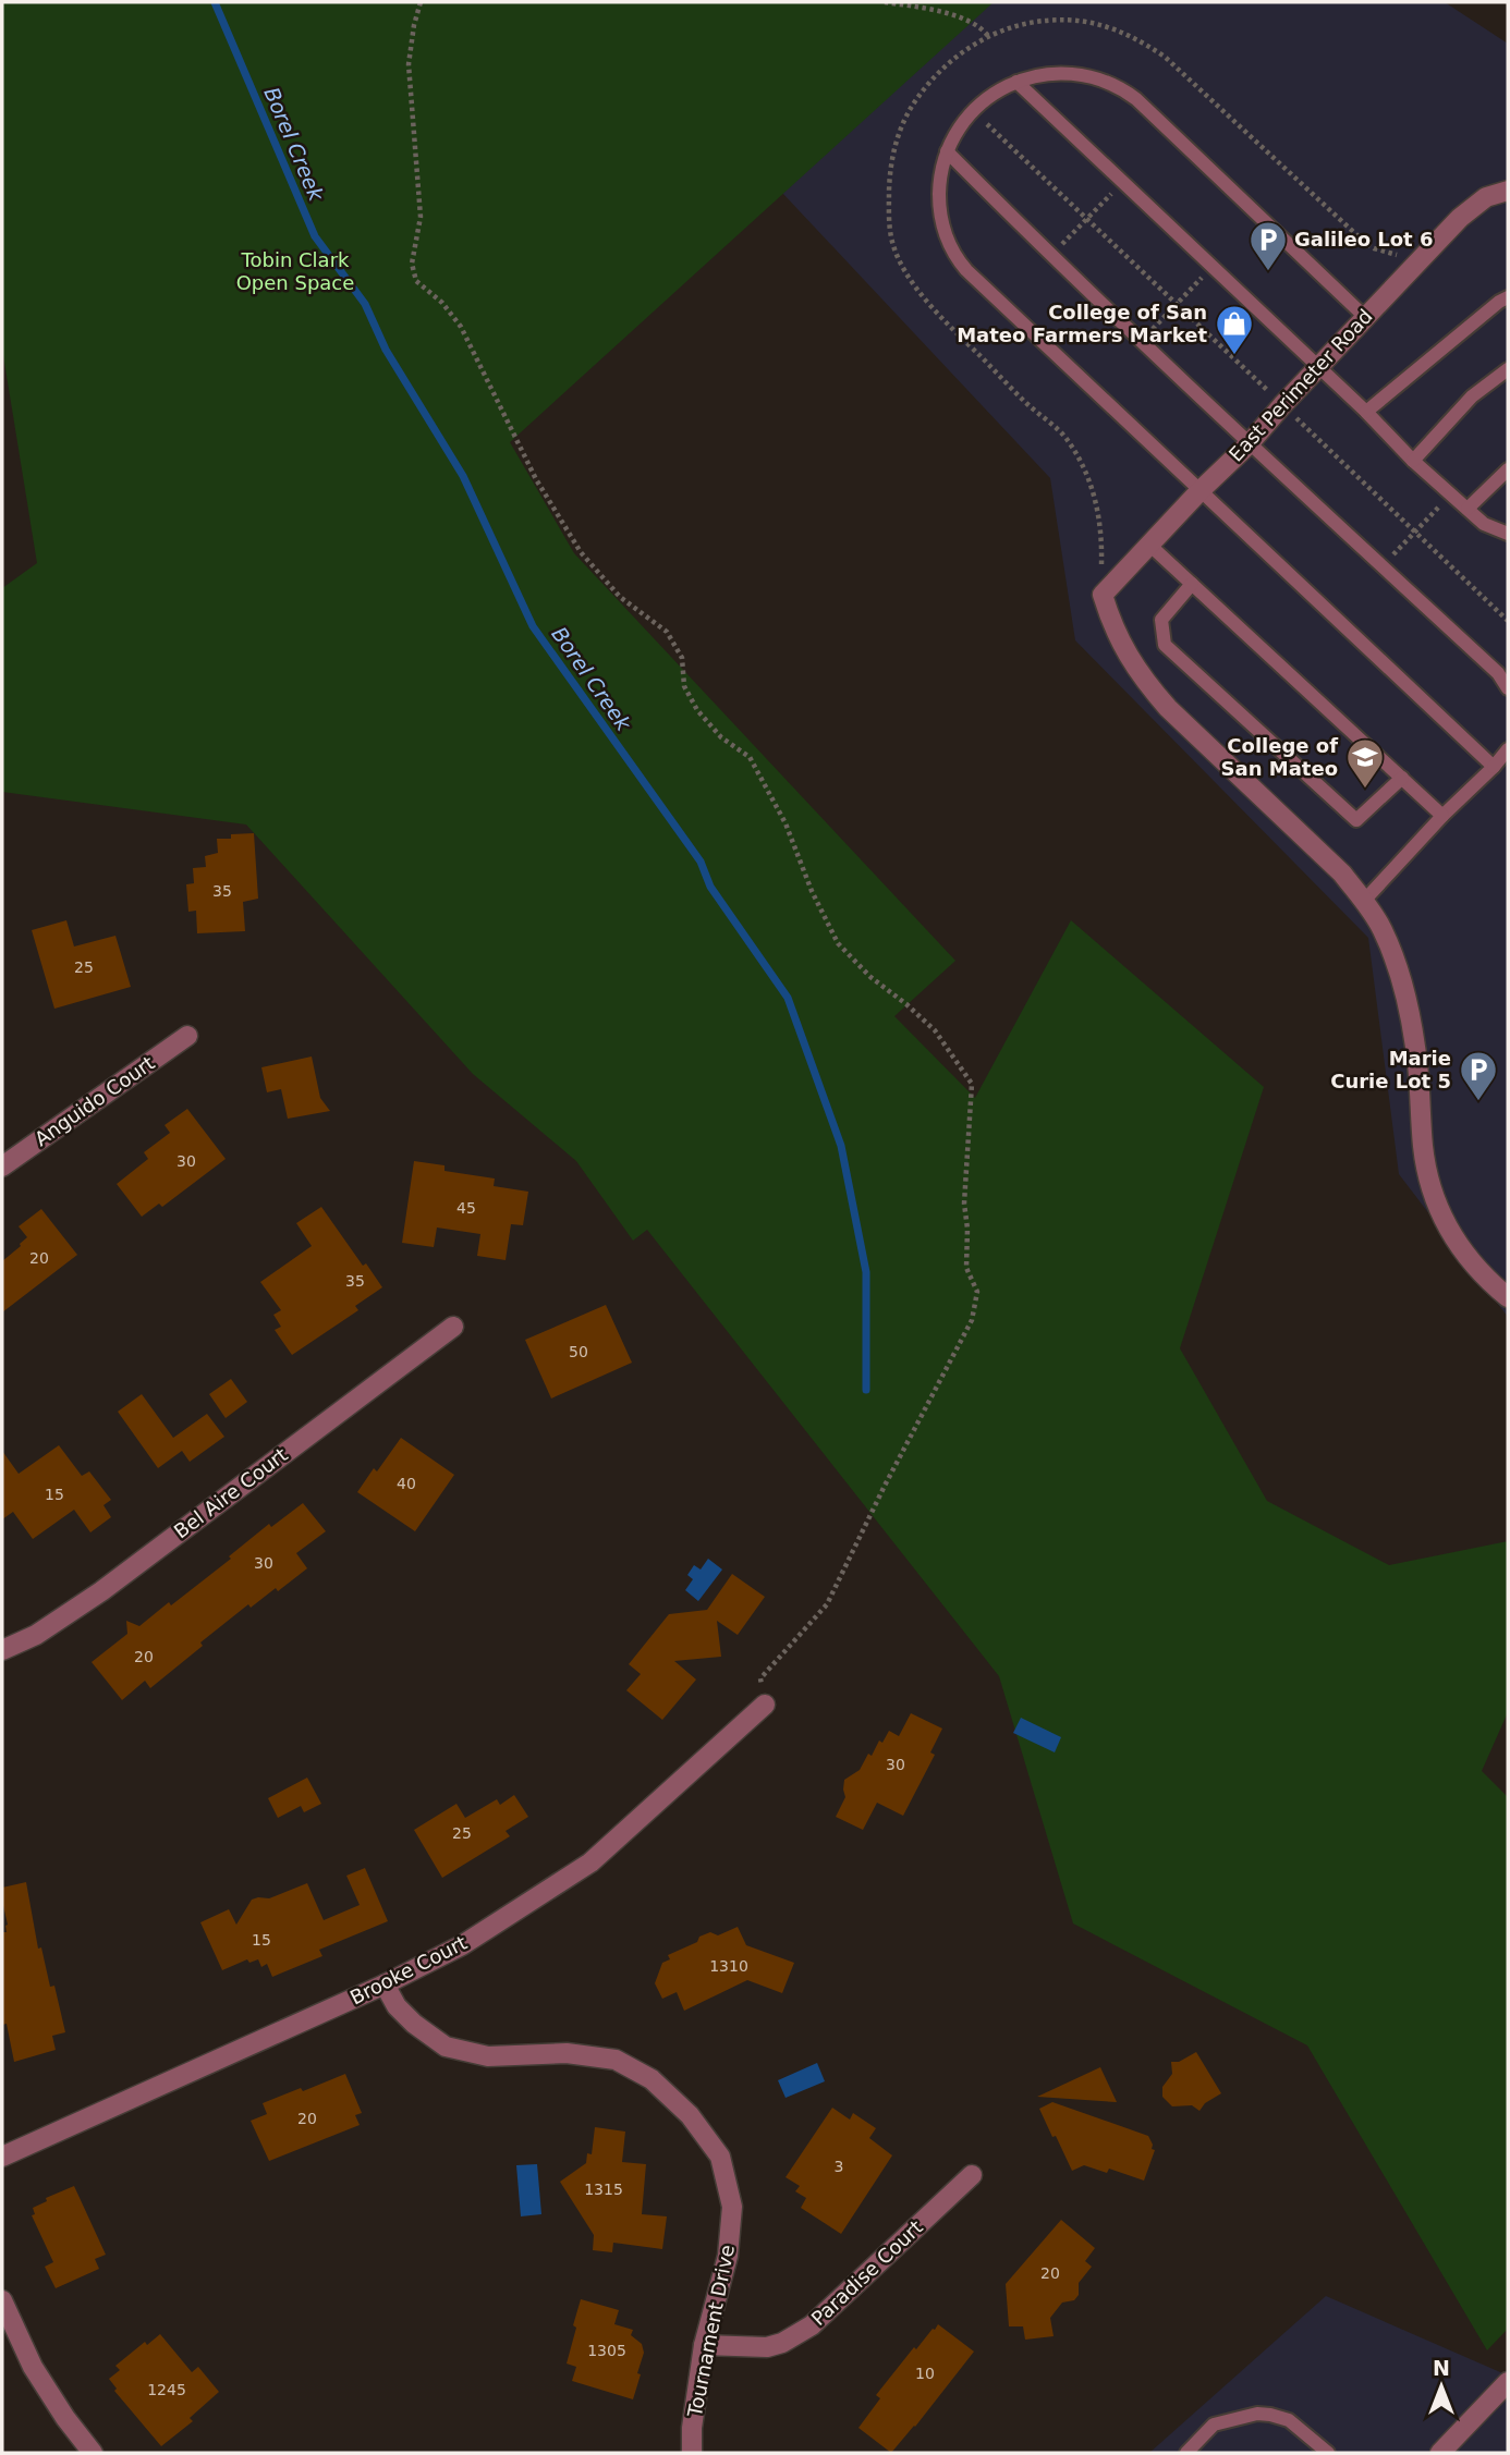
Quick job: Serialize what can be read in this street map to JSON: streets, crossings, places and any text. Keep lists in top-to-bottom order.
{
  "streets": {
    "street": [
      "East Perimeter Road",
      "Anguido Court",
      "Bel Aire Court",
      "Brooke Court",
      "Paradise Court",
      "Tournament Drive"
    ]
  },
  "crossings": [
    ["Brooke Court", "Tournament Drive"],
    ["Paradise Court", "Tournament Drive"]
  ],
  "water": ["Borel Creek"],
  "parks": ["Tobin Clark Open Space"],
  "places": {
    "parking": ["Galileo Lot 6", "Marie Curie Lot 5"],
    "shop": ["College of San Mateo Farmers Market"],
    "school or university": ["College of San Mateo"]
  },
  "house_numbers": [
    "35",
    "25",
    "30",
    "45",
    "20",
    "35",
    "50",
    "40",
    "15",
    "30",
    "20",
    "30",
    "25",
    "15",
    "1310",
    "20",
    "3",
    "1315",
    "20",
    "1305",
    "10",
    "1245"
  ],
  "north": "top"
}
